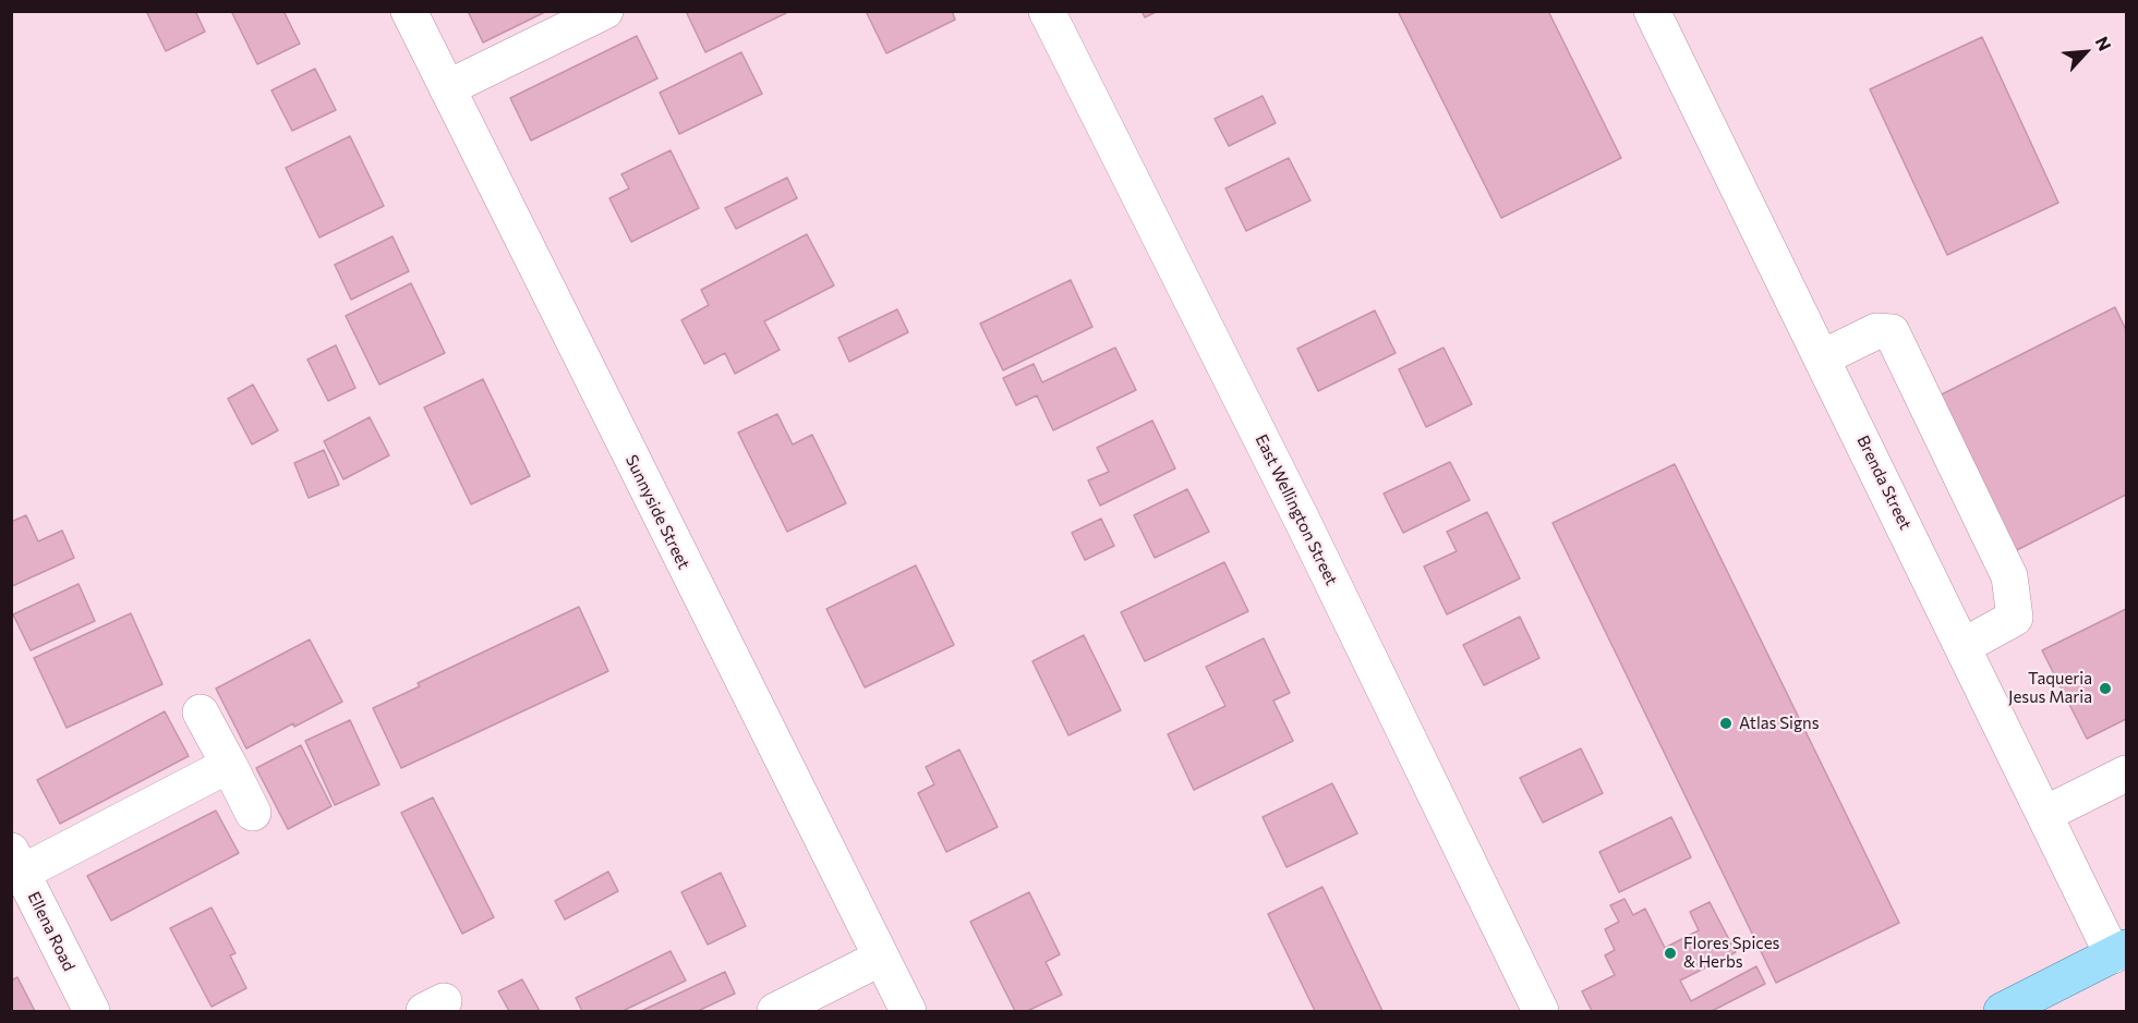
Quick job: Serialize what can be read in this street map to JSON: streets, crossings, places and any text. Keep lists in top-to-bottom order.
{
  "streets": {
    "street": [
      "Brenda Street",
      "East Wellington Street",
      "Sunnyside Street",
      "Ellena Road"
    ]
  },
  "places": ["Taqueria Jesus Maria", "Atlas Signs", "Flores Spices & Herbs"],
  "north": "top right"
}
